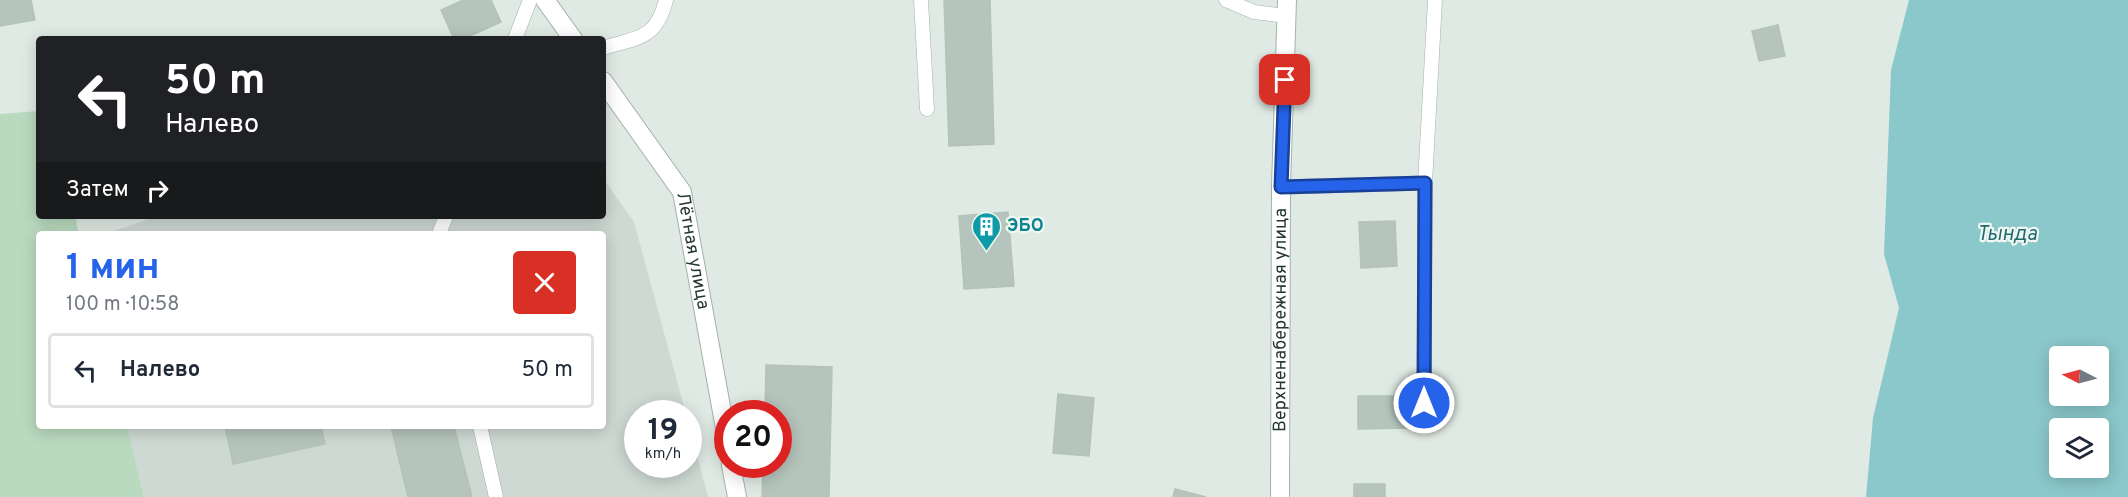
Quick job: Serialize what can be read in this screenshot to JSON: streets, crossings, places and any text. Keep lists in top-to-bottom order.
{
  "streets": {
    "street": ["Лётная улица", "Верхненабережная улица"]
  },
  "water": ["Тында"],
  "places": {
    "building": ["ЭБО"]
  },
  "north": "left",
  "page": {
    "turn": ["50 m", "Налево"],
    "then": "Затем",
    "heading": ["1 мин", "100 m · 10:58"],
    "list": [
      {
        "name": "Налево",
        "value": "50 m"
      }
    ],
    "speed": "19 km/h",
    "limit": "20"
  }
}
